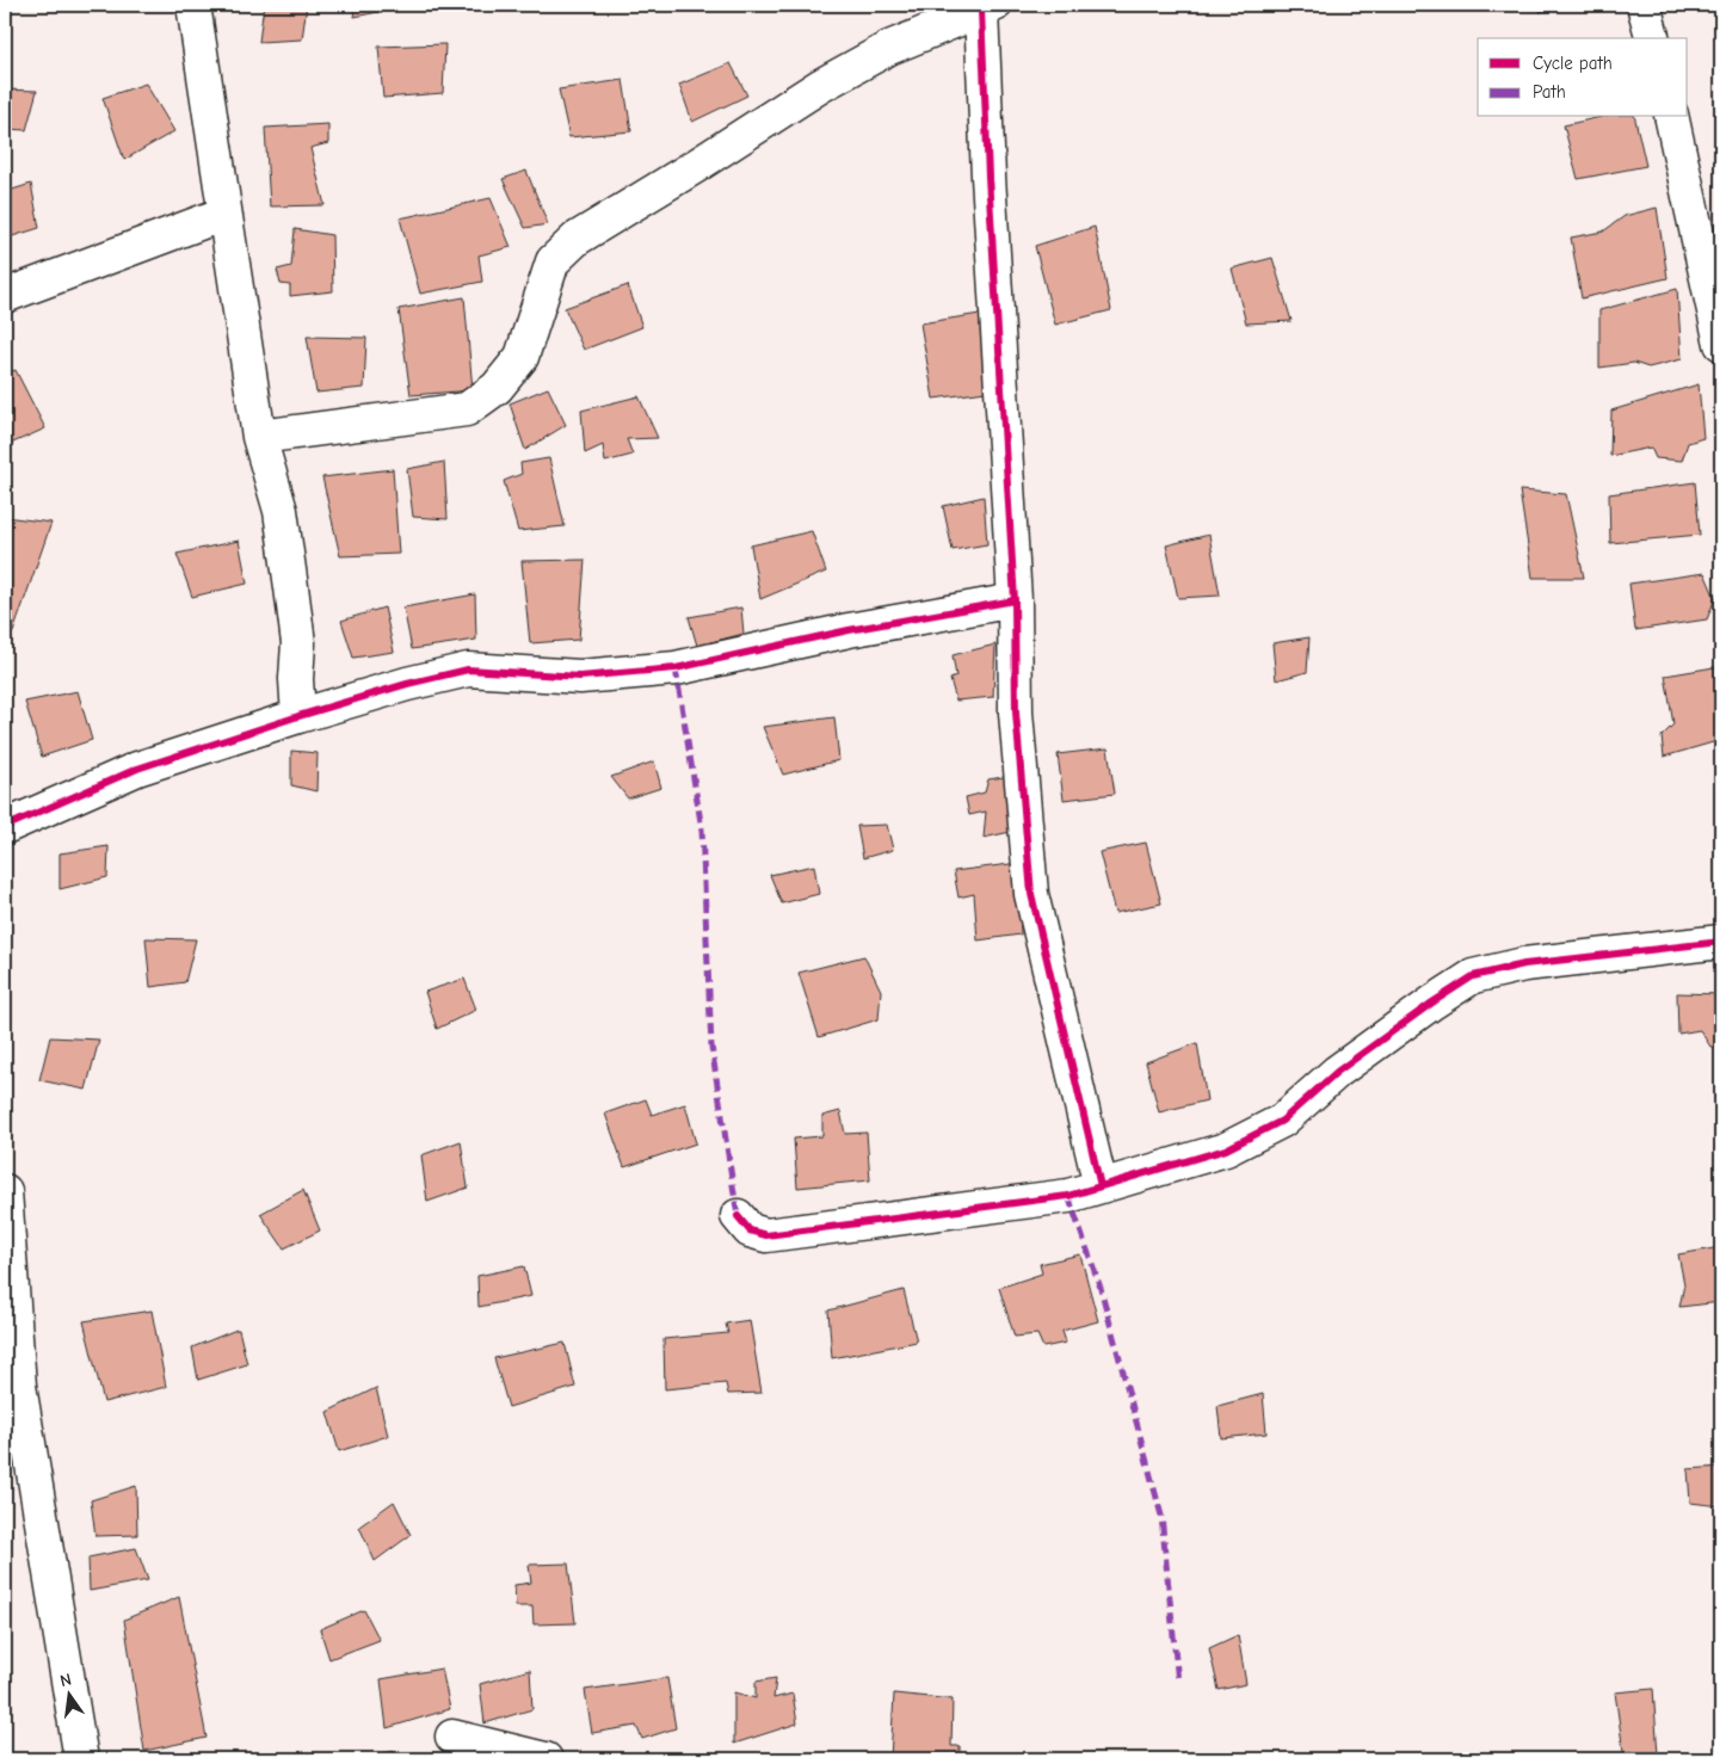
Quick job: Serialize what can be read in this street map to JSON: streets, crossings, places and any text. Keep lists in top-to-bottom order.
{
  "legend": ["Cycle path", "Path"],
  "north": "top"
}
